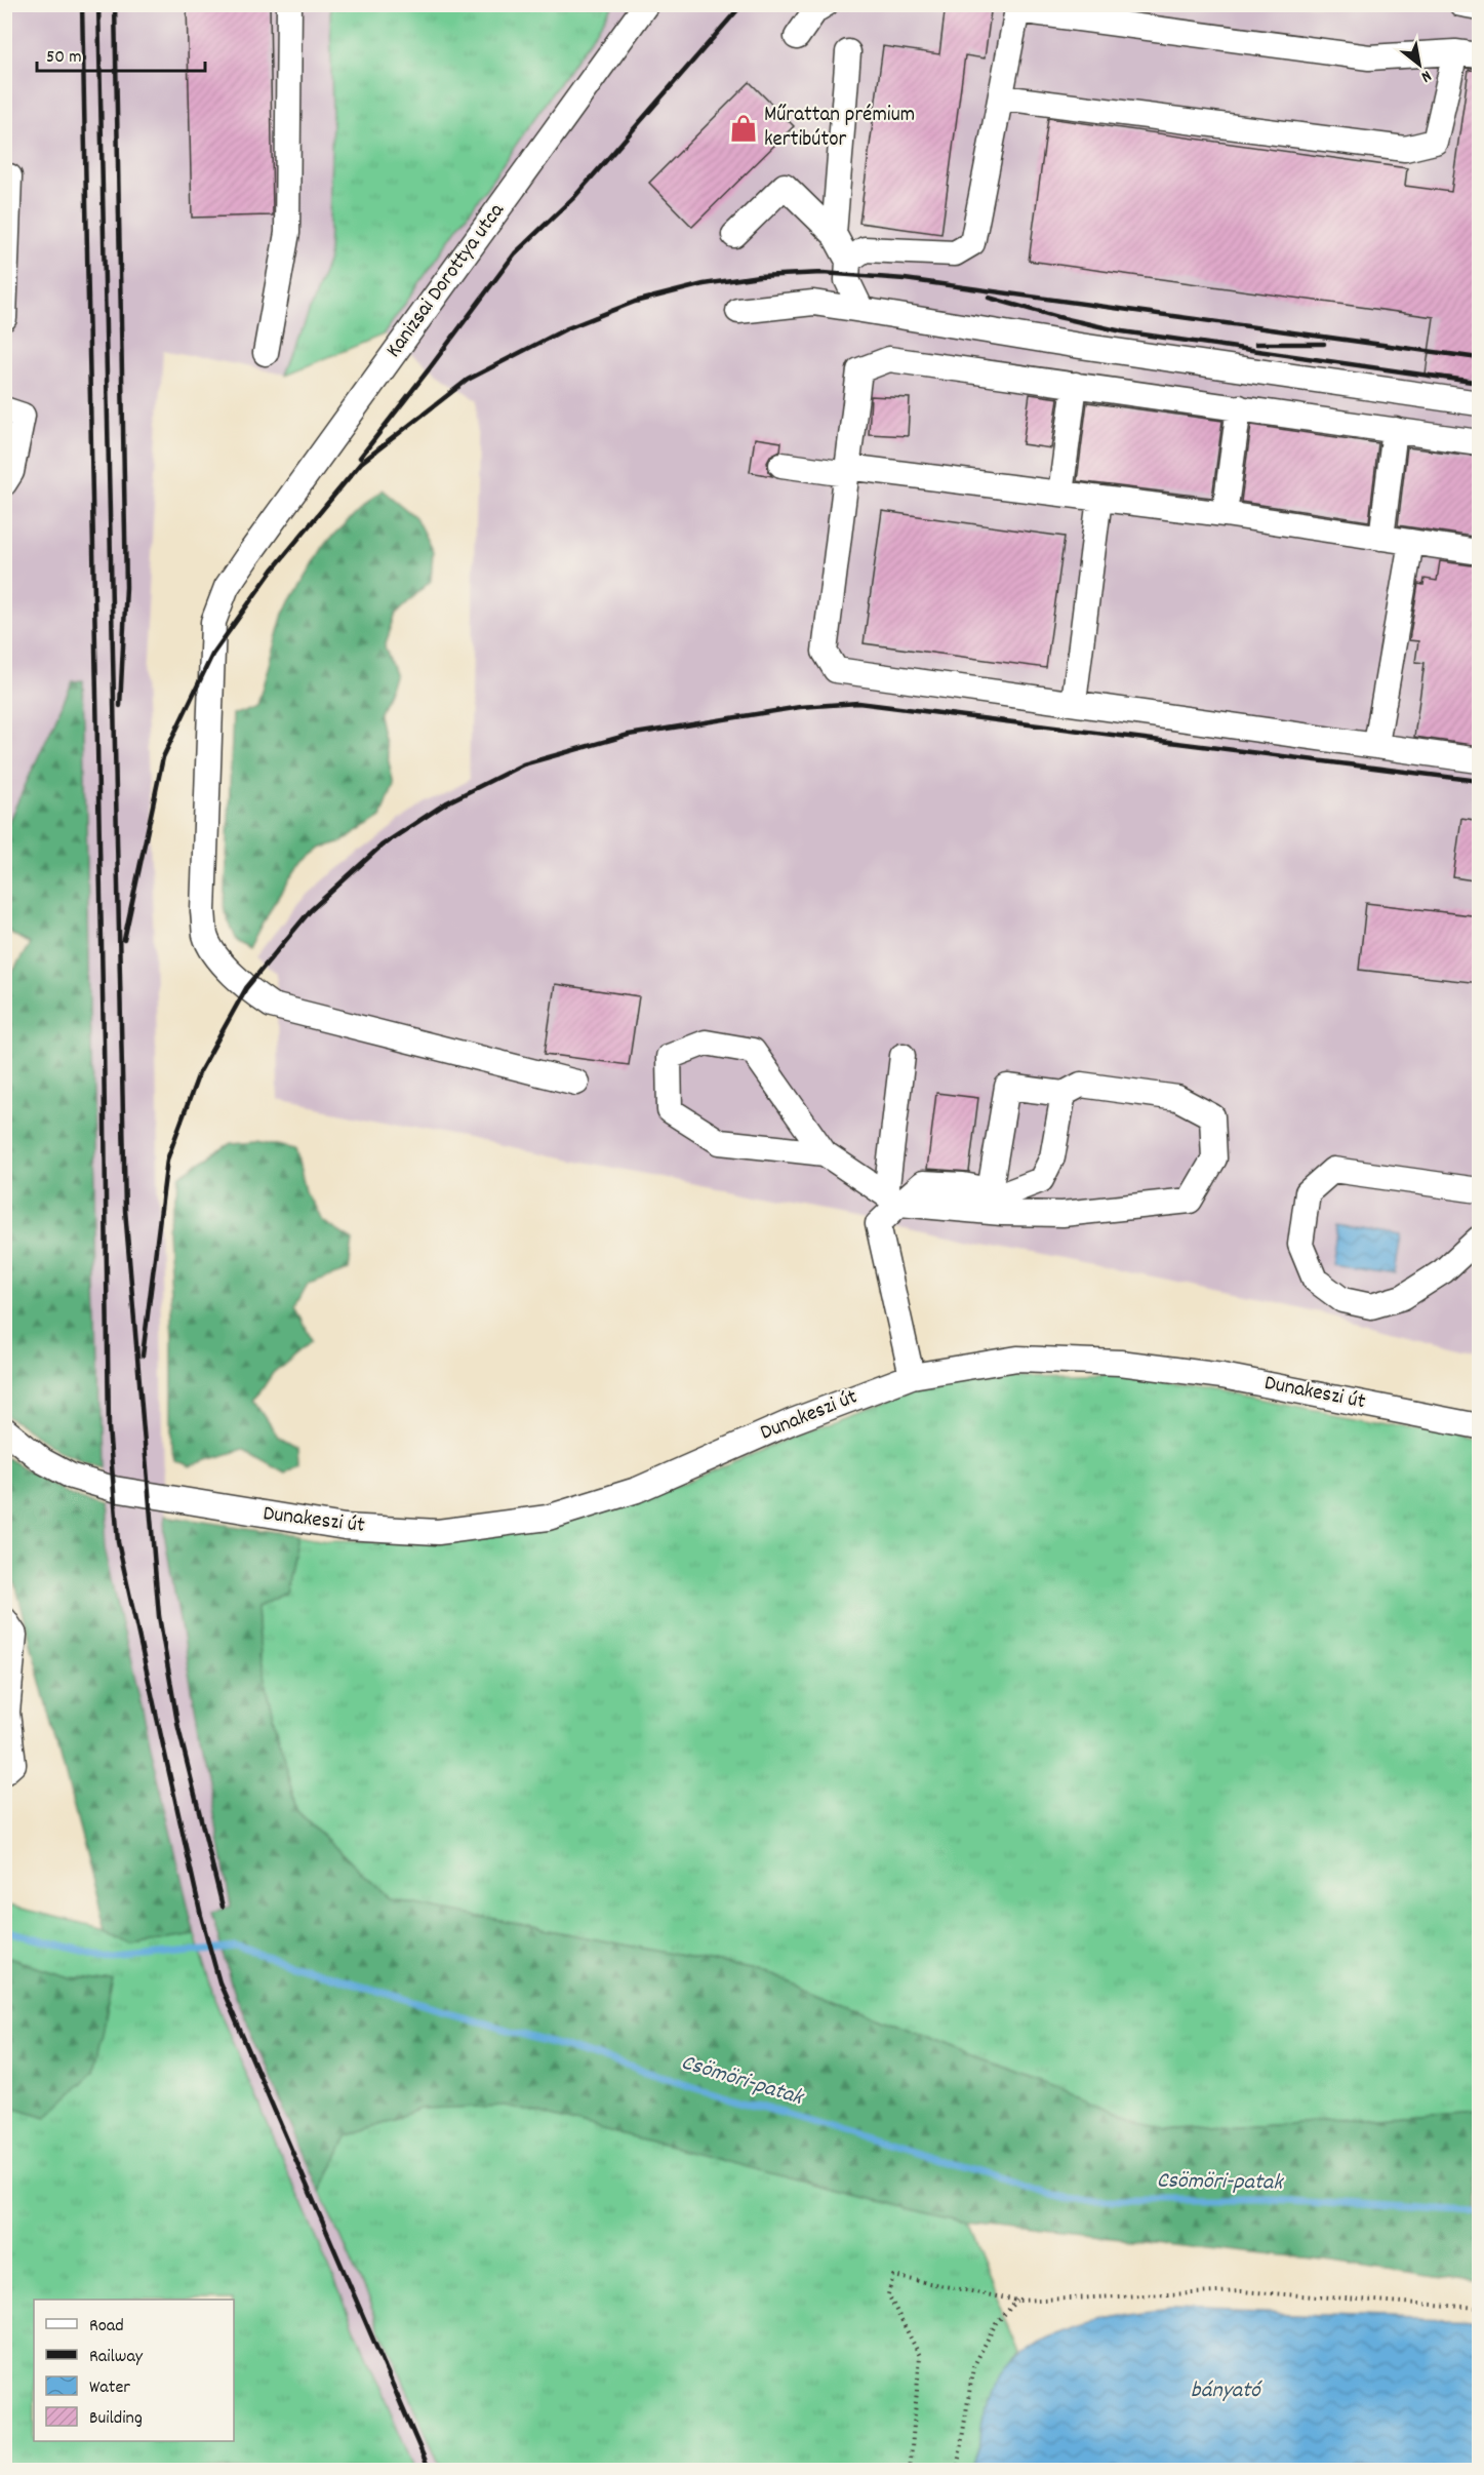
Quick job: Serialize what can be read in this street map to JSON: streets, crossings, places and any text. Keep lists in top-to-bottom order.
{
  "streets": {
    "street": ["Kanizsai Dorottya utca", "Dunakeszi út"]
  },
  "water": ["Csömöri-patak", "bányató"],
  "places": {
    "shop": ["Műrattan prémium kertibútor"]
  },
  "legend": [
    "Road",
    "Railway",
    "Water",
    "Building"
  ],
  "scale_bar": "50 m",
  "north": "bottom right"
}
